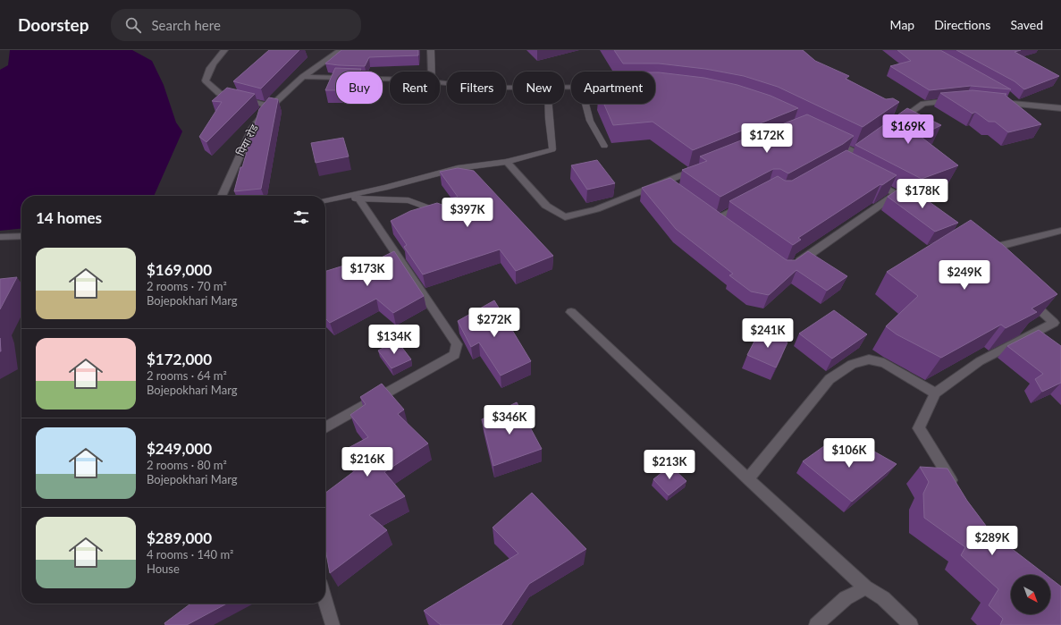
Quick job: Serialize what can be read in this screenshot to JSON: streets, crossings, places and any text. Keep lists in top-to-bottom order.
{
  "streets": {
    "street": ["पिया रोड"]
  },
  "north": "bottom right",
  "page": {
    "header": "Doorstep",
    "search": "Search here",
    "nav": ["Map", "Directions", "Saved"],
    "chip": [
      "Buy",
      "Rent",
      "Filters",
      "New",
      "Apartment"
    ],
    "price": [
      "$169K",
      "$172K",
      "$178K",
      "$397K",
      "$173K",
      "$249K",
      "$272K",
      "$241K",
      "$134K",
      "$346K",
      "$106K",
      "$216K",
      "$213K",
      "$289K"
    ],
    "heading": "14 homes",
    "list": [
      {
        "name": "$169,000",
        "note": "2 rooms · 70 m² · Bojepokhari Marg"
      },
      {
        "name": "$172,000",
        "note": "2 rooms · 64 m² · Bojepokhari Marg"
      },
      {
        "name": "$249,000",
        "note": "2 rooms · 80 m² · Bojepokhari Marg"
      },
      {
        "name": "$289,000",
        "note": "4 rooms · 140 m² · House"
      }
    ]
  }
}
